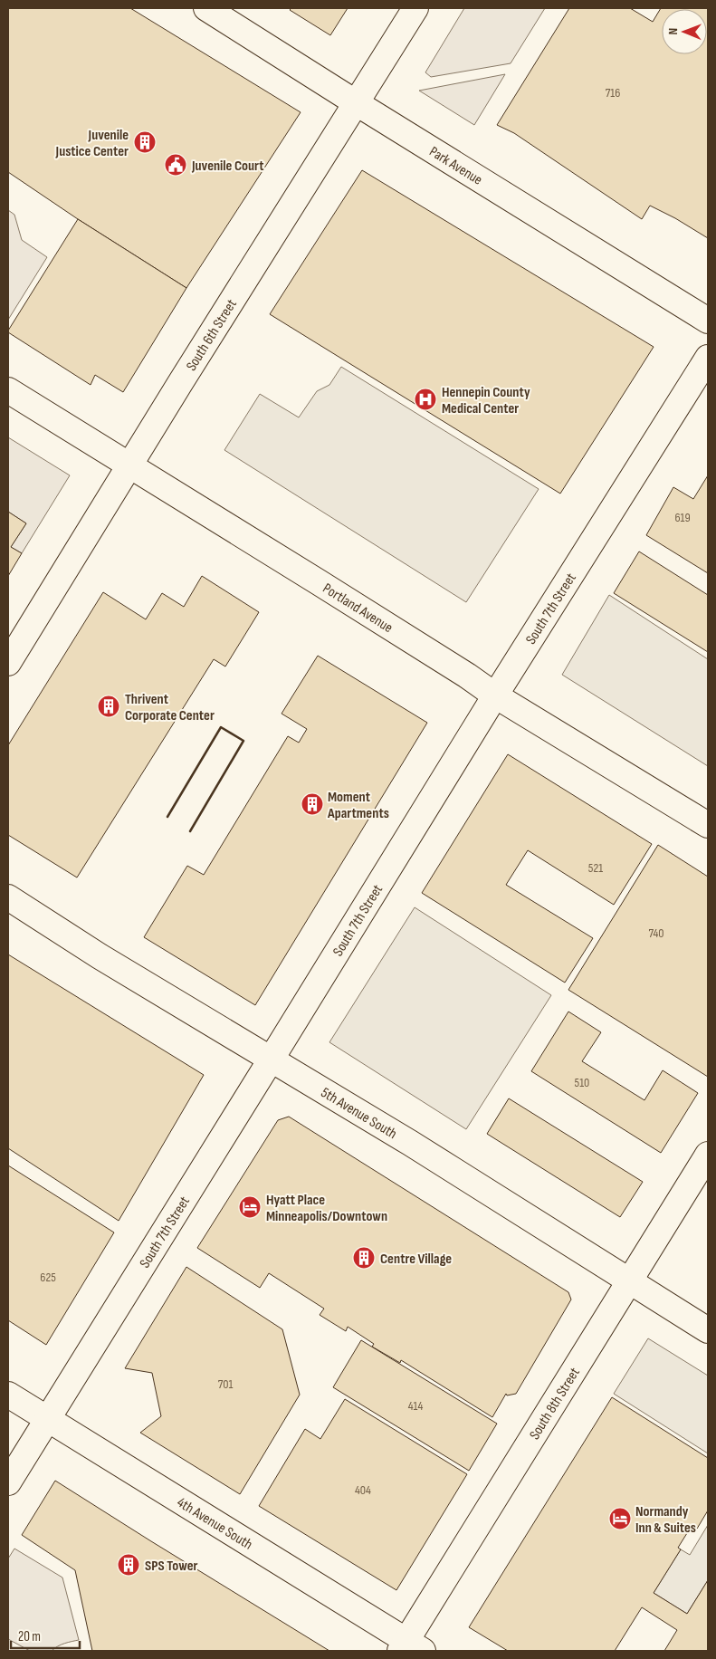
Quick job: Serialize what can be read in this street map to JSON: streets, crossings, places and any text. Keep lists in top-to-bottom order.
{
  "streets": {
    "main road": [
      "Park Avenue",
      "South 6th Street",
      "Portland Avenue",
      "South 7th Street",
      "5th Avenue South",
      "South 8th Street",
      "4th Avenue South"
    ]
  },
  "crossings": [
    ["Park Avenue", "South 6th Street"],
    ["South 6th Street", "Portland Avenue"],
    ["Portland Avenue", "South 7th Street"],
    ["South 7th Street", "5th Avenue South"],
    ["South 7th Street", "4th Avenue South"],
    ["5th Avenue South", "South 8th Street"],
    ["South 8th Street", "4th Avenue South"]
  ],
  "places": {
    "building": [
      "Juvenile Justice Center",
      "Thrivent Corporate Center",
      "Moment Apartments",
      "Centre Village",
      "SPS Tower"
    ],
    "public building": ["Juvenile Court"],
    "hospital": ["Hennepin County Medical Center"],
    "hotel": ["Hyatt Place Minneapolis/Downtown", "Normandy Inn & Suites"]
  },
  "house_numbers": [
    "716",
    "619",
    "521",
    "740",
    "510",
    "625",
    "701",
    "414",
    "404"
  ],
  "scale_bar": "20 m",
  "north": "left"
}
